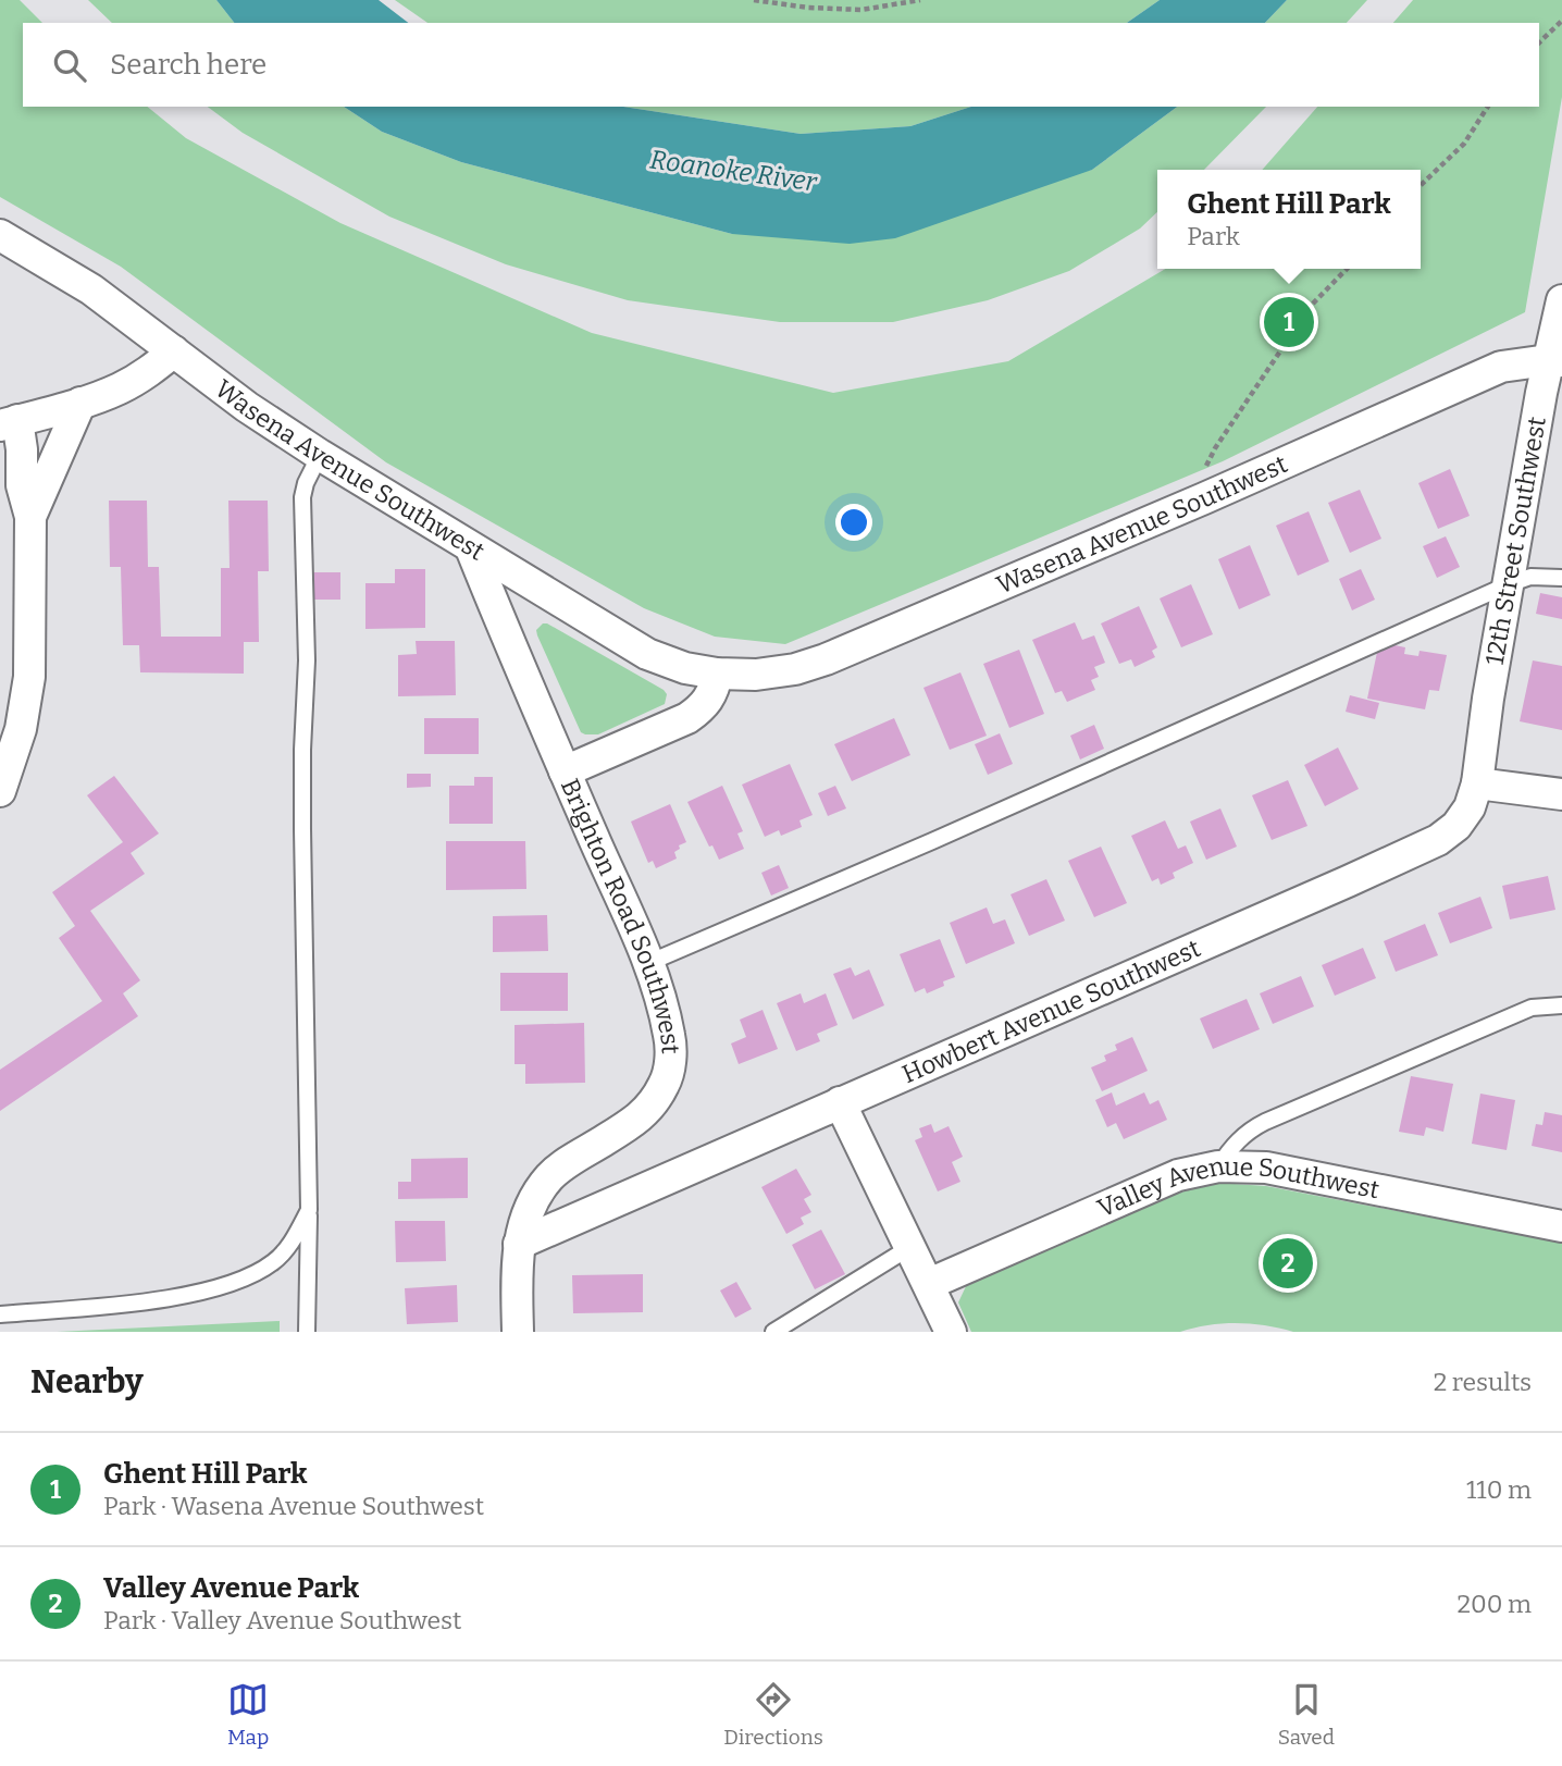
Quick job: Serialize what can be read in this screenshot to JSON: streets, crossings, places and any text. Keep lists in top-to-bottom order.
{
  "streets": {
    "street": [
      "Wasena Avenue Southwest",
      "12th Street Southwest",
      "Brighton Road Southwest",
      "Howbert Avenue Southwest",
      "Valley Avenue Southwest"
    ]
  },
  "crossings": [
    ["Wasena Avenue Southwest", "12th Street Southwest"],
    ["Wasena Avenue Southwest", "Brighton Road Southwest"],
    ["12th Street Southwest", "Howbert Avenue Southwest"],
    ["Brighton Road Southwest", "Howbert Avenue Southwest"]
  ],
  "water": ["Roanoke River"],
  "page": {
    "search": "Search here",
    "popup": ["Ghent Hill Park", "Park"],
    "pins": ["1", "2"],
    "heading": ["Nearby", "2 results"],
    "list": [
      {
        "mark": "1",
        "name": "Ghent Hill Park",
        "note": "Park · Wasena Avenue Southwest",
        "value": "110 m"
      },
      {
        "mark": "2",
        "name": "Valley Avenue Park",
        "note": "Park · Valley Avenue Southwest",
        "value": "200 m"
      }
    ],
    "nav": ["Map", "Directions", "Saved"]
  }
}
